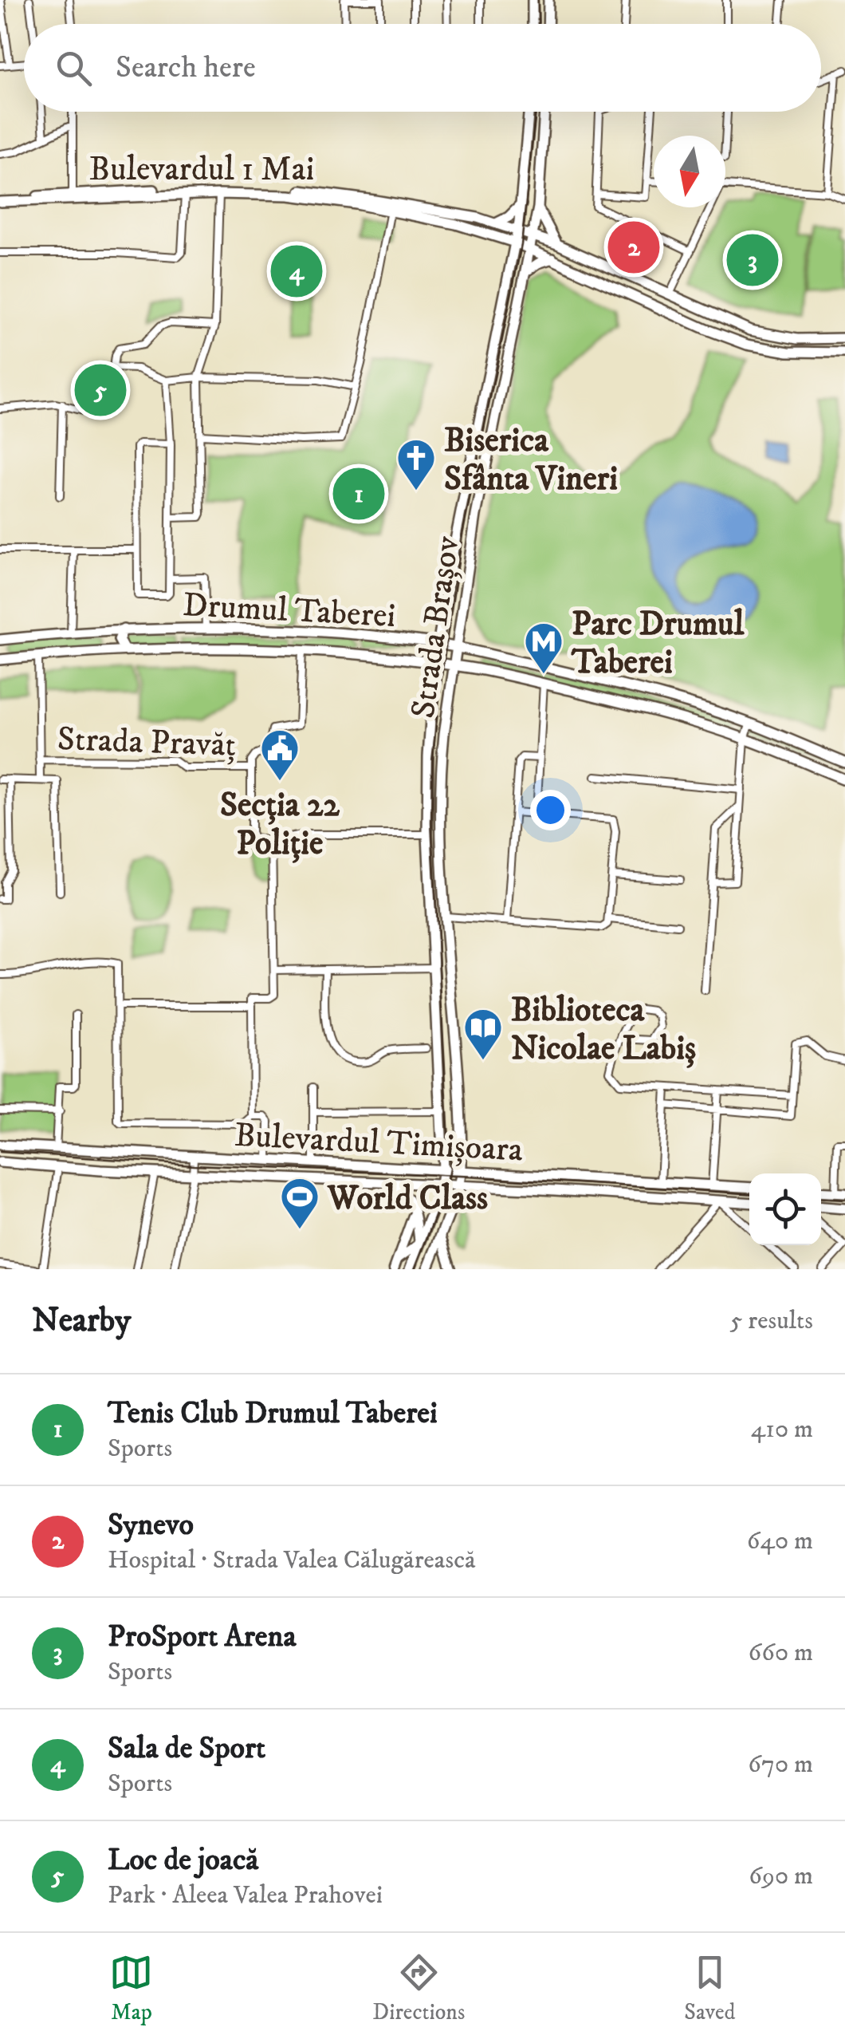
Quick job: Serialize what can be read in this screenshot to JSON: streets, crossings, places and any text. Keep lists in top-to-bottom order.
{
  "streets": {
    "main road": [
      "Bulevardul 1 Mai",
      "Drumul Taberei",
      "Strada Brașov",
      "Bulevardul Timișoara"
    ],
    "street": ["Strada Pravăț"]
  },
  "crossings": [
    ["Bulevardul 1 Mai", "Strada Brașov"],
    ["Drumul Taberei", "Strada Brașov"],
    ["Drumul Taberei", "Strada Pravăț"],
    ["Strada Brașov", "Bulevardul Timișoara"]
  ],
  "places": {
    "church": ["Biserica Sfânta Vineri"],
    "metro station": ["Parc Drumul Taberei"],
    "public building": ["Secția 22 Poliție"],
    "library": ["Biblioteca Nicolae Labiș"],
    "sports": ["World Class"]
  },
  "north": "bottom",
  "page": {
    "search": "Search here",
    "pins": [
      "2",
      "3",
      "4",
      "5",
      "1"
    ],
    "heading": ["Nearby", "5 results"],
    "list": [
      {
        "mark": "1",
        "name": "Tenis Club Drumul Taberei",
        "note": "Sports",
        "value": "410 m"
      },
      {
        "mark": "2",
        "name": "Synevo",
        "note": "Hospital · Strada Valea Călugărească",
        "value": "640 m"
      },
      {
        "mark": "3",
        "name": "ProSport Arena",
        "note": "Sports",
        "value": "660 m"
      },
      {
        "mark": "4",
        "name": "Sala de Sport",
        "note": "Sports",
        "value": "670 m"
      },
      {
        "mark": "5",
        "name": "Loc de joacă",
        "note": "Park · Aleea Valea Prahovei",
        "value": "690 m"
      }
    ],
    "nav": ["Map", "Directions", "Saved"]
  }
}
